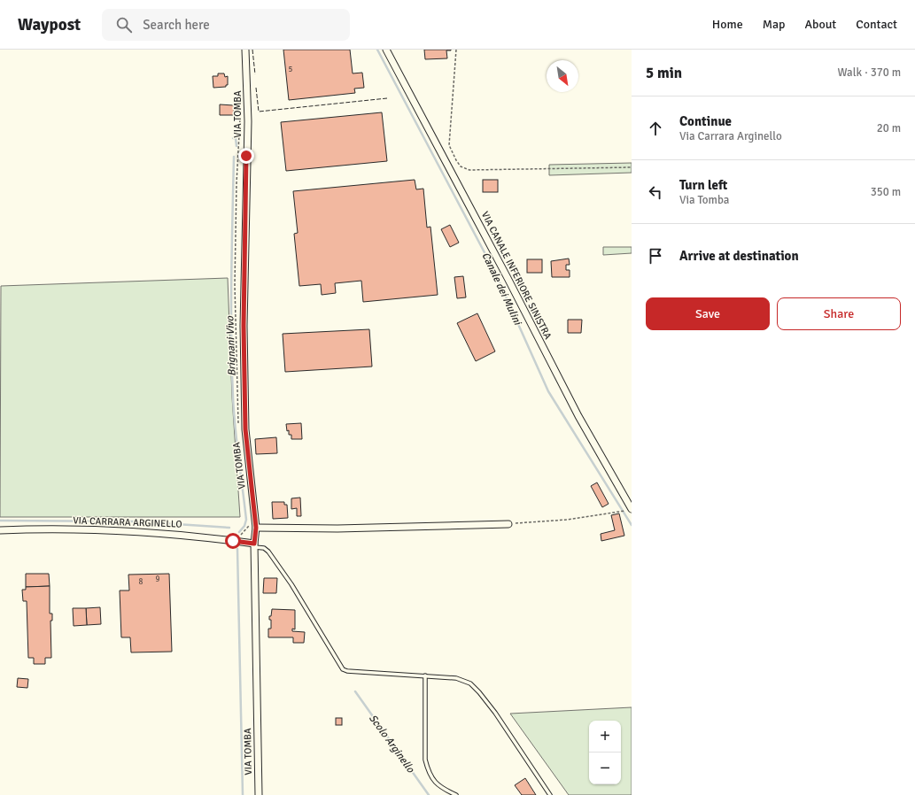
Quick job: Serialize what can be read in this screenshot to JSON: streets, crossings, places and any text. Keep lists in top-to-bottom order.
{
  "streets": {
    "street": ["VIA TOMBA", "VIA CANALE INFERIORE SINISTRA", "VIA CARRARA ARGINELLO"]
  },
  "crossings": [
    ["VIA TOMBA", "VIA CARRARA ARGINELLO"]
  ],
  "water": ["Canale dei Mulini", "Brignani Vivo", "Scolo Arginello"],
  "house_numbers": ["5", "9", "8"],
  "north": "bottom right",
  "page": {
    "header": "Waypost",
    "search": "Search here",
    "nav": [
      "Home",
      "Map",
      "About",
      "Contact"
    ],
    "heading": ["5 min", "Walk · 370 m"],
    "list": [
      ["Continue", "Via Carrara Arginello", "20 m"],
      ["Turn left", "Via Tomba", "350 m"],
      "Arrive at destination"
    ],
    "buttons": ["Save", "Share"],
    "map_buttons": ["+", "−"]
  }
}
